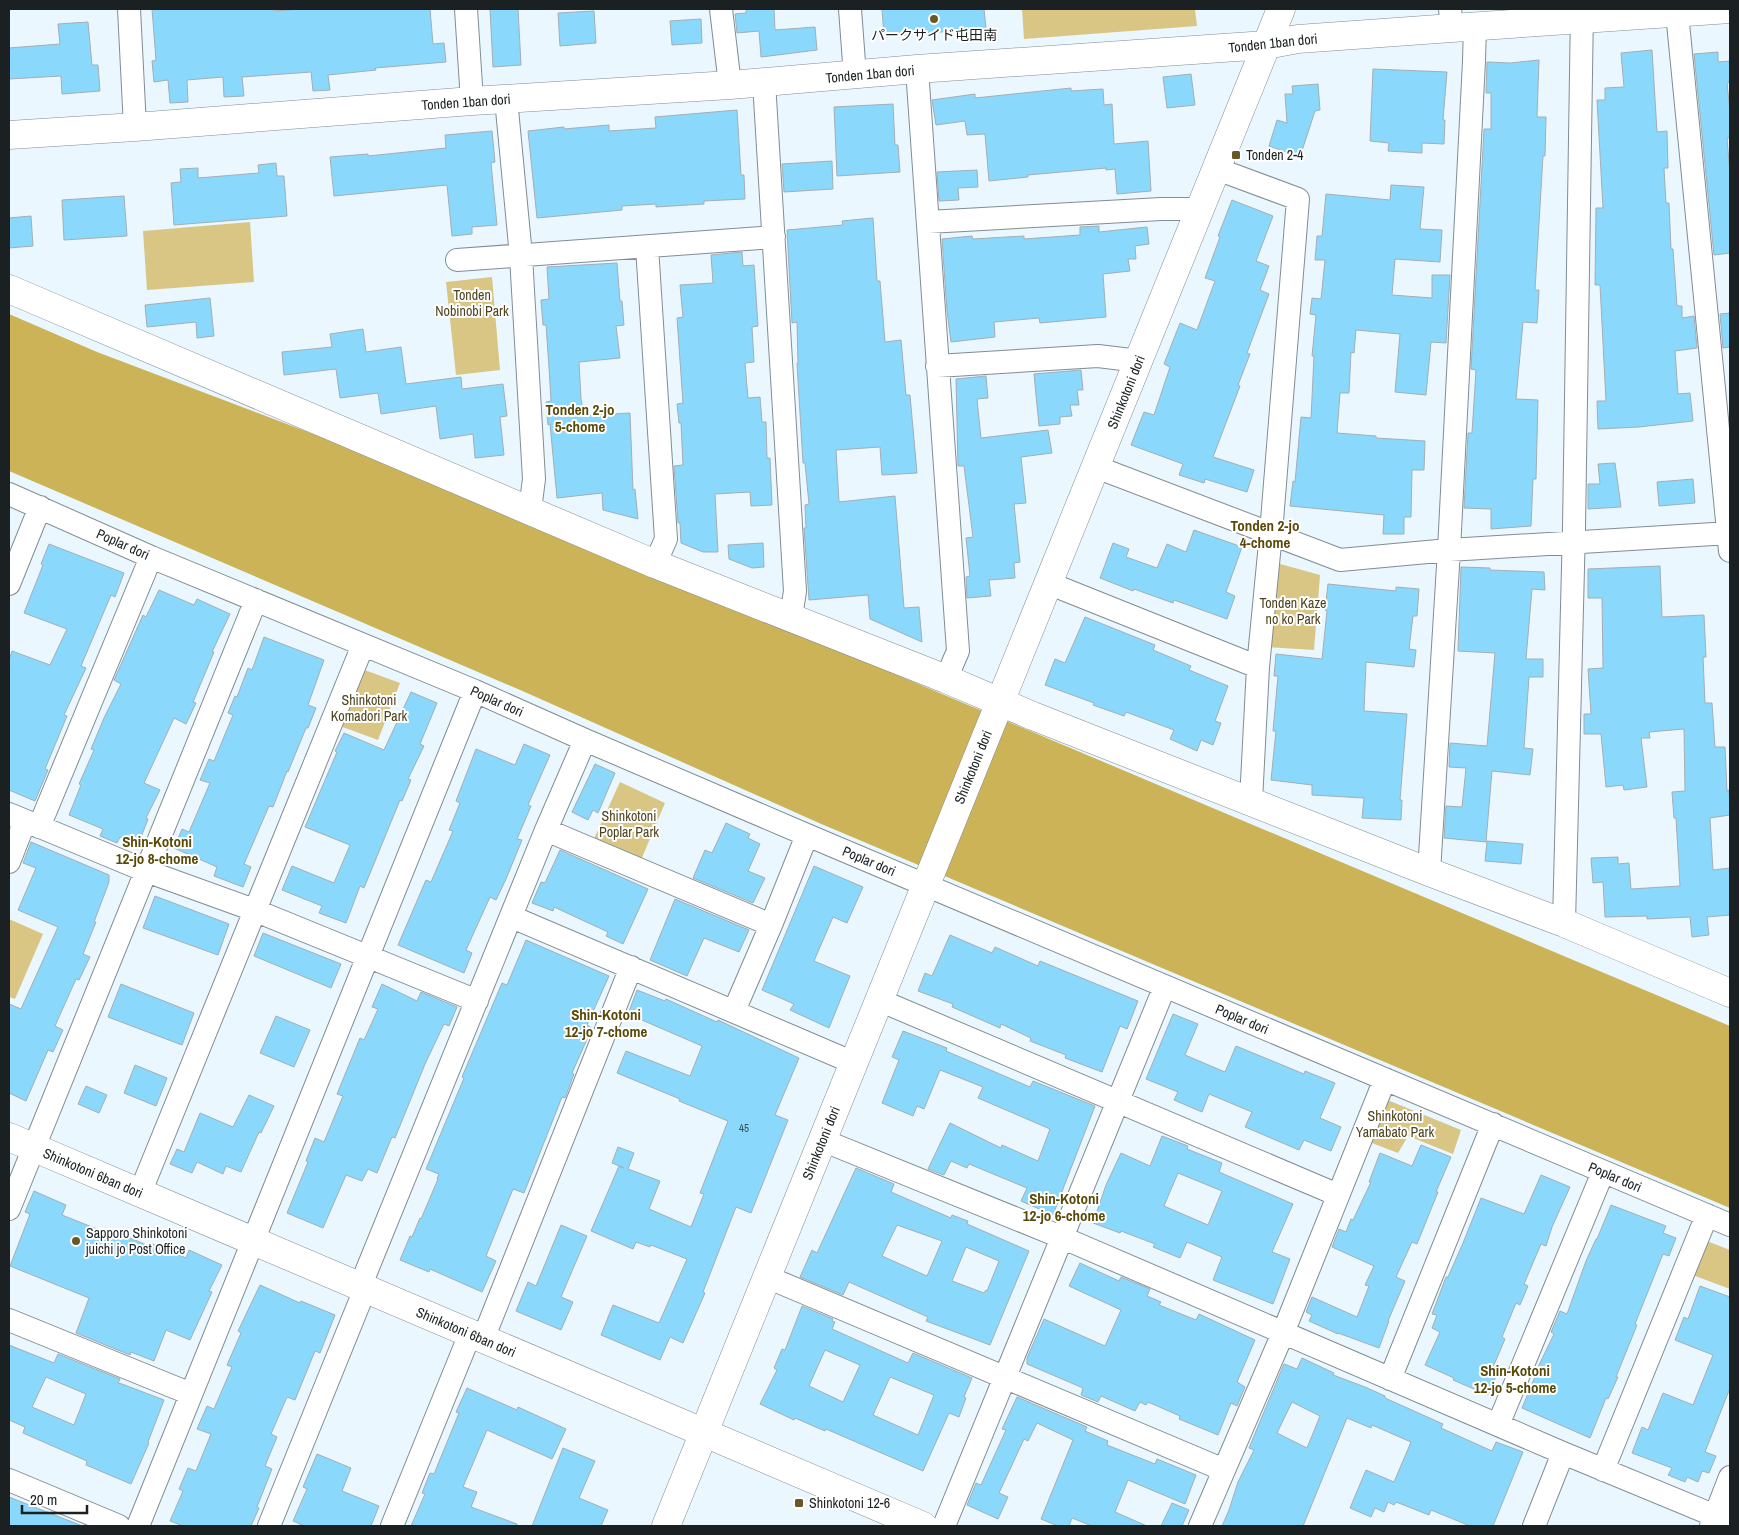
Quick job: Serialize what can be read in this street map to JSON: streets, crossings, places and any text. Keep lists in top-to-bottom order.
{
  "streets": {
    "street": [
      "Tonden 1ban dori",
      "Shinkotoni dori",
      "Poplar dori",
      "Shinkotoni 6ban dori"
    ]
  },
  "crossings": [
    ["Tonden 1ban dori", "Shinkotoni dori"],
    ["Shinkotoni dori", "Poplar dori"],
    ["Shinkotoni dori", "Shinkotoni 6ban dori"]
  ],
  "districts": [
    "Tonden 2-jo 5-chome",
    "Tonden 2-jo 4-chome",
    "Shin-Kotoni 12-jo 8-chome",
    "Shin-Kotoni 12-jo 7-chome",
    "Shin-Kotoni 12-jo 6-chome",
    "Shin-Kotoni 12-jo 5-chome"
  ],
  "parks": [
    "Tonden Nobinobi Park",
    "Tonden Kaze no ko Park",
    "Shinkotoni Komadori Park",
    "Shinkotoni Poplar Park",
    "Shinkotoni Yamabato Park"
  ],
  "places": {
    "other": ["パークサイド屯田南", "Sapporo Shinkotoni juichi jo Post Office"],
    "transit": ["Tonden 2-4", "Shinkotoni 12-6"]
  },
  "house_numbers": ["45"],
  "scale_bar": "20 m"
}
